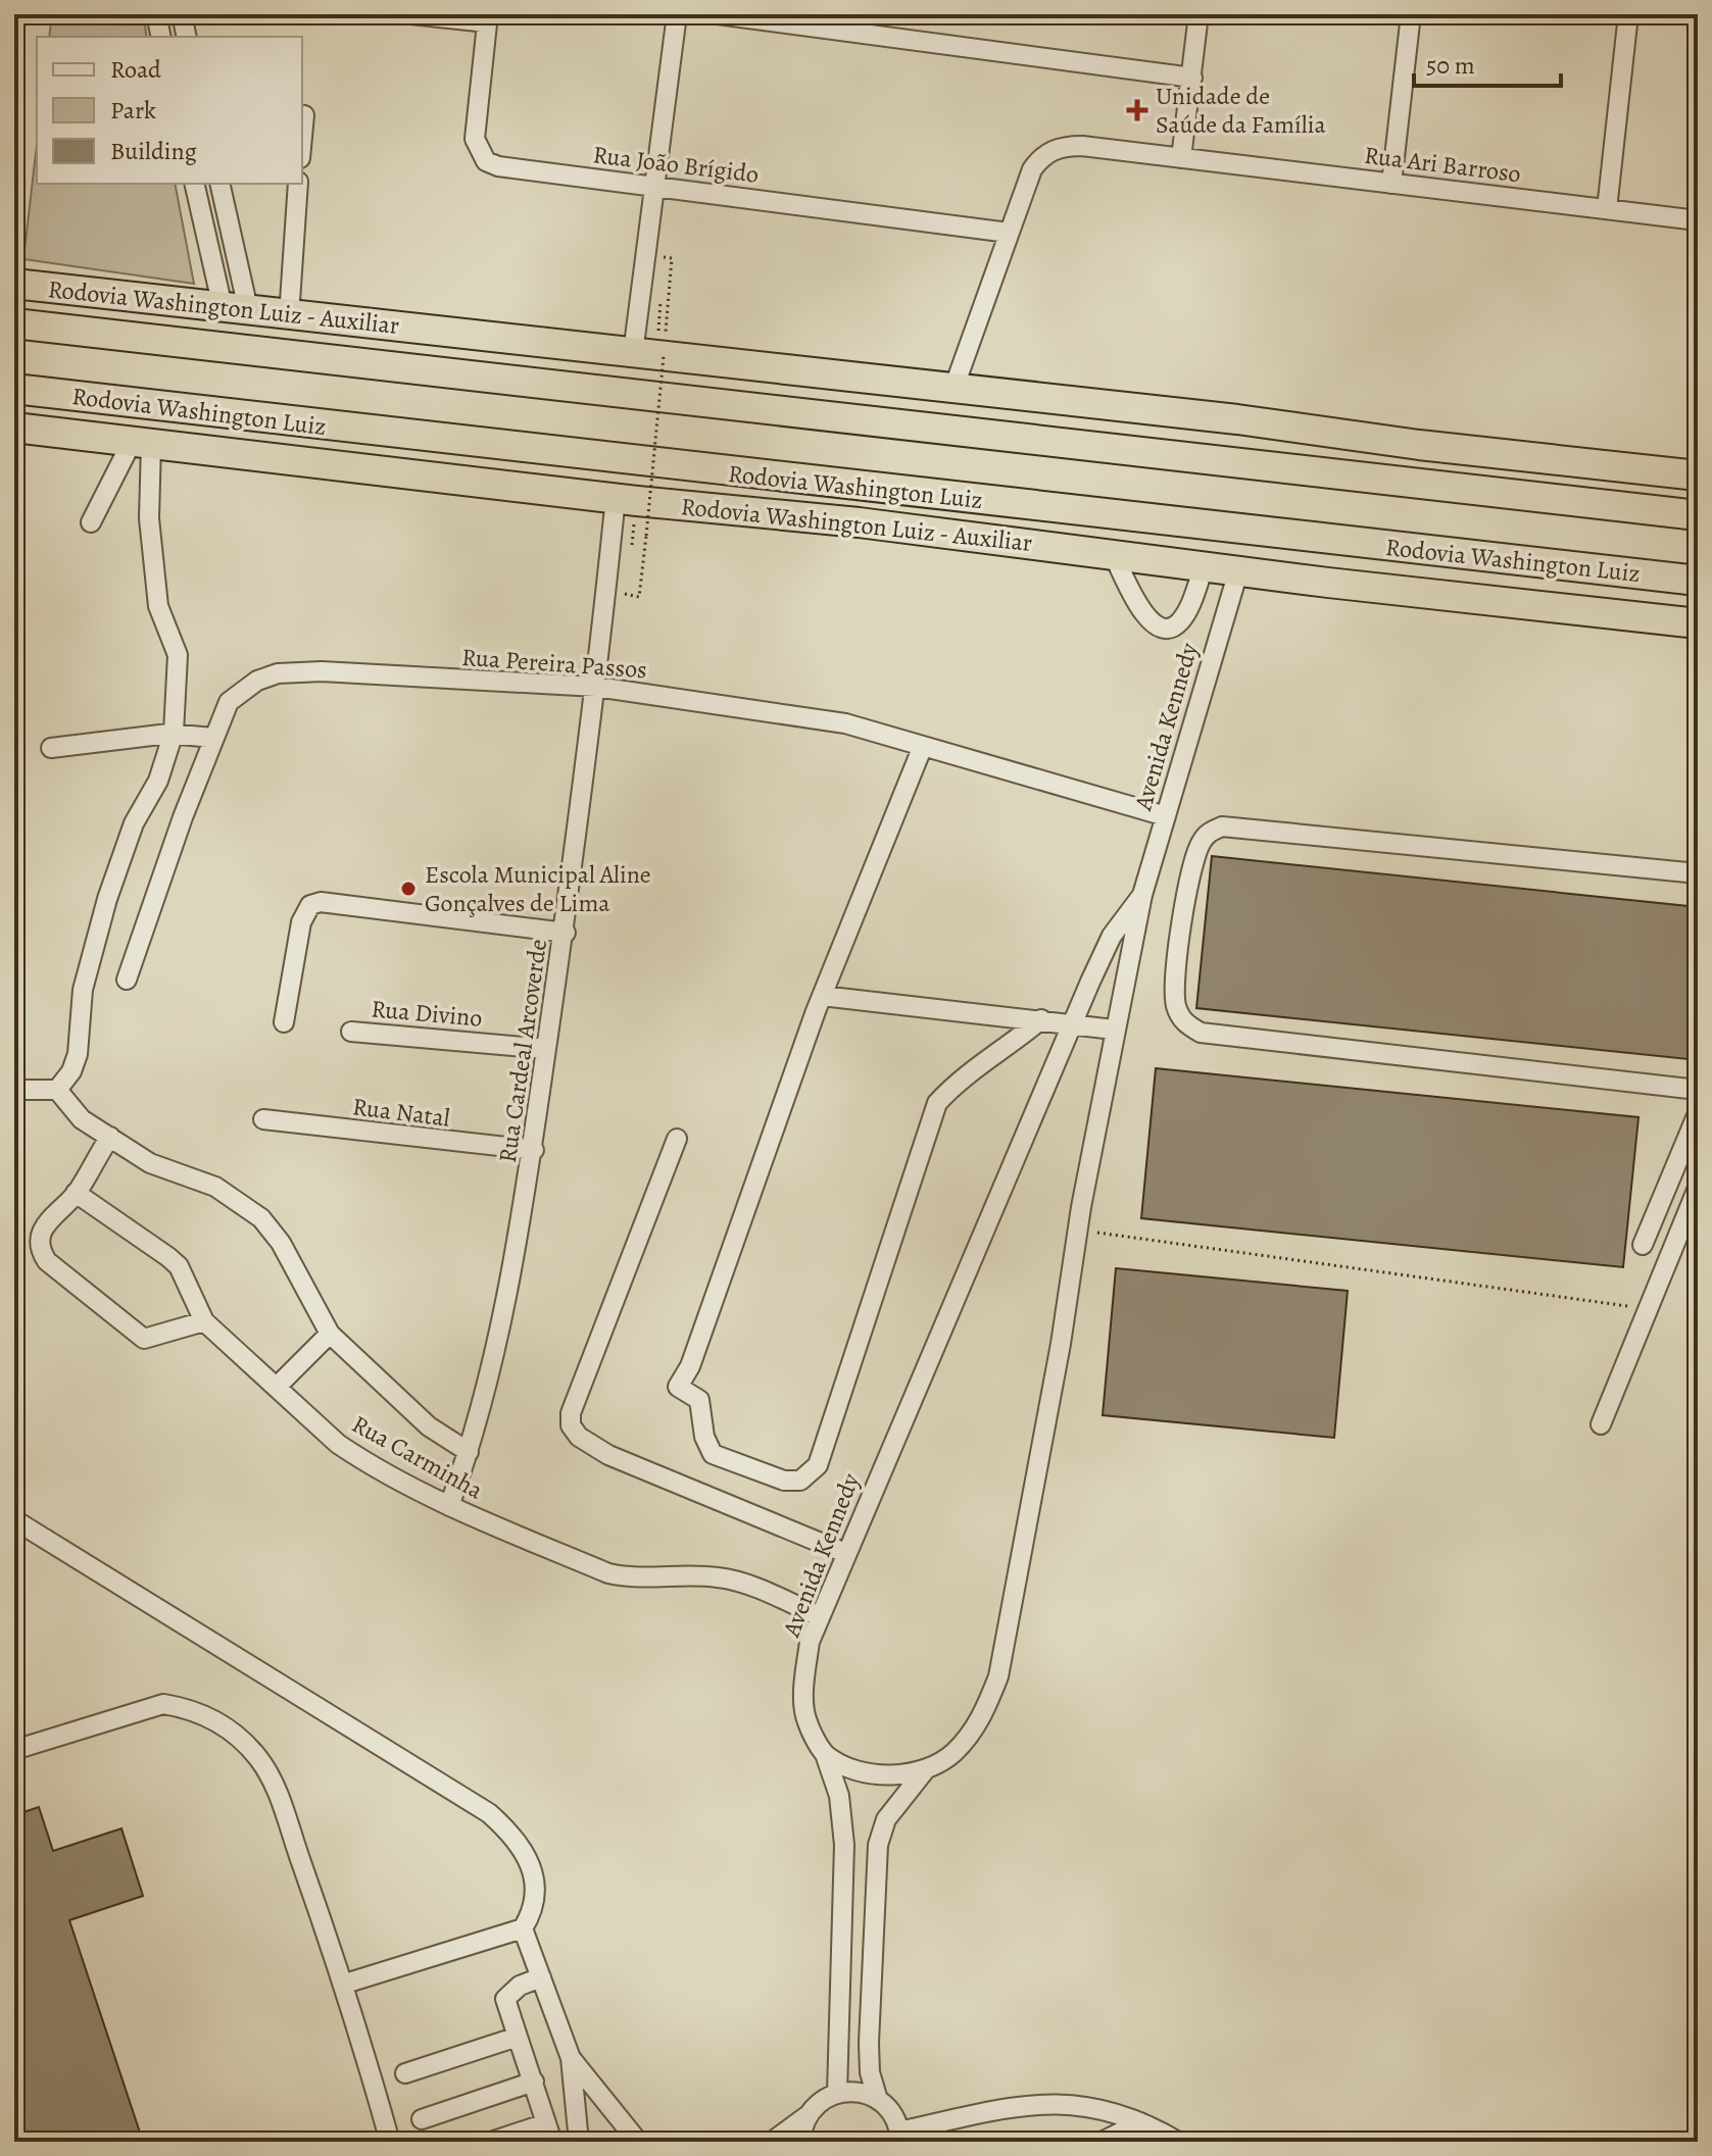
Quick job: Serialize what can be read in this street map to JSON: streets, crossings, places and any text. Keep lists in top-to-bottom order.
{
  "streets": {
    "highway": ["Rodovia Washington Luiz - Auxiliar", "Rodovia Washington Luiz"],
    "street": [
      "Rua João Brígido",
      "Rua Ari Barroso",
      "Rua Pereira Passos",
      "Avenida Kennedy",
      "Rua Divino",
      "Rua Cardeal Arcoverde",
      "Rua Natal",
      "Rua Carminha"
    ]
  },
  "crossings": [
    ["Rua João Brígido", "Rua Ari Barroso"],
    ["Rua Ari Barroso", "Rodovia Washington Luiz - Auxiliar"],
    ["Rodovia Washington Luiz - Auxiliar", "Avenida Kennedy"],
    ["Rodovia Washington Luiz - Auxiliar", "Rua Cardeal Arcoverde"],
    ["Rua Pereira Passos", "Avenida Kennedy"],
    ["Rua Pereira Passos", "Rua Cardeal Arcoverde"],
    ["Avenida Kennedy", "Rua Carminha"],
    ["Rua Divino", "Rua Cardeal Arcoverde"],
    ["Rua Cardeal Arcoverde", "Rua Natal"],
    ["Rua Cardeal Arcoverde", "Rua Carminha"]
  ],
  "places": {
    "health": ["Unidade de Saúde da Família"],
    "other": ["Escola Municipal Aline Gonçalves de Lima"]
  },
  "legend": ["Road", "Park", "Building"],
  "scale_bar": "50 m"
}
